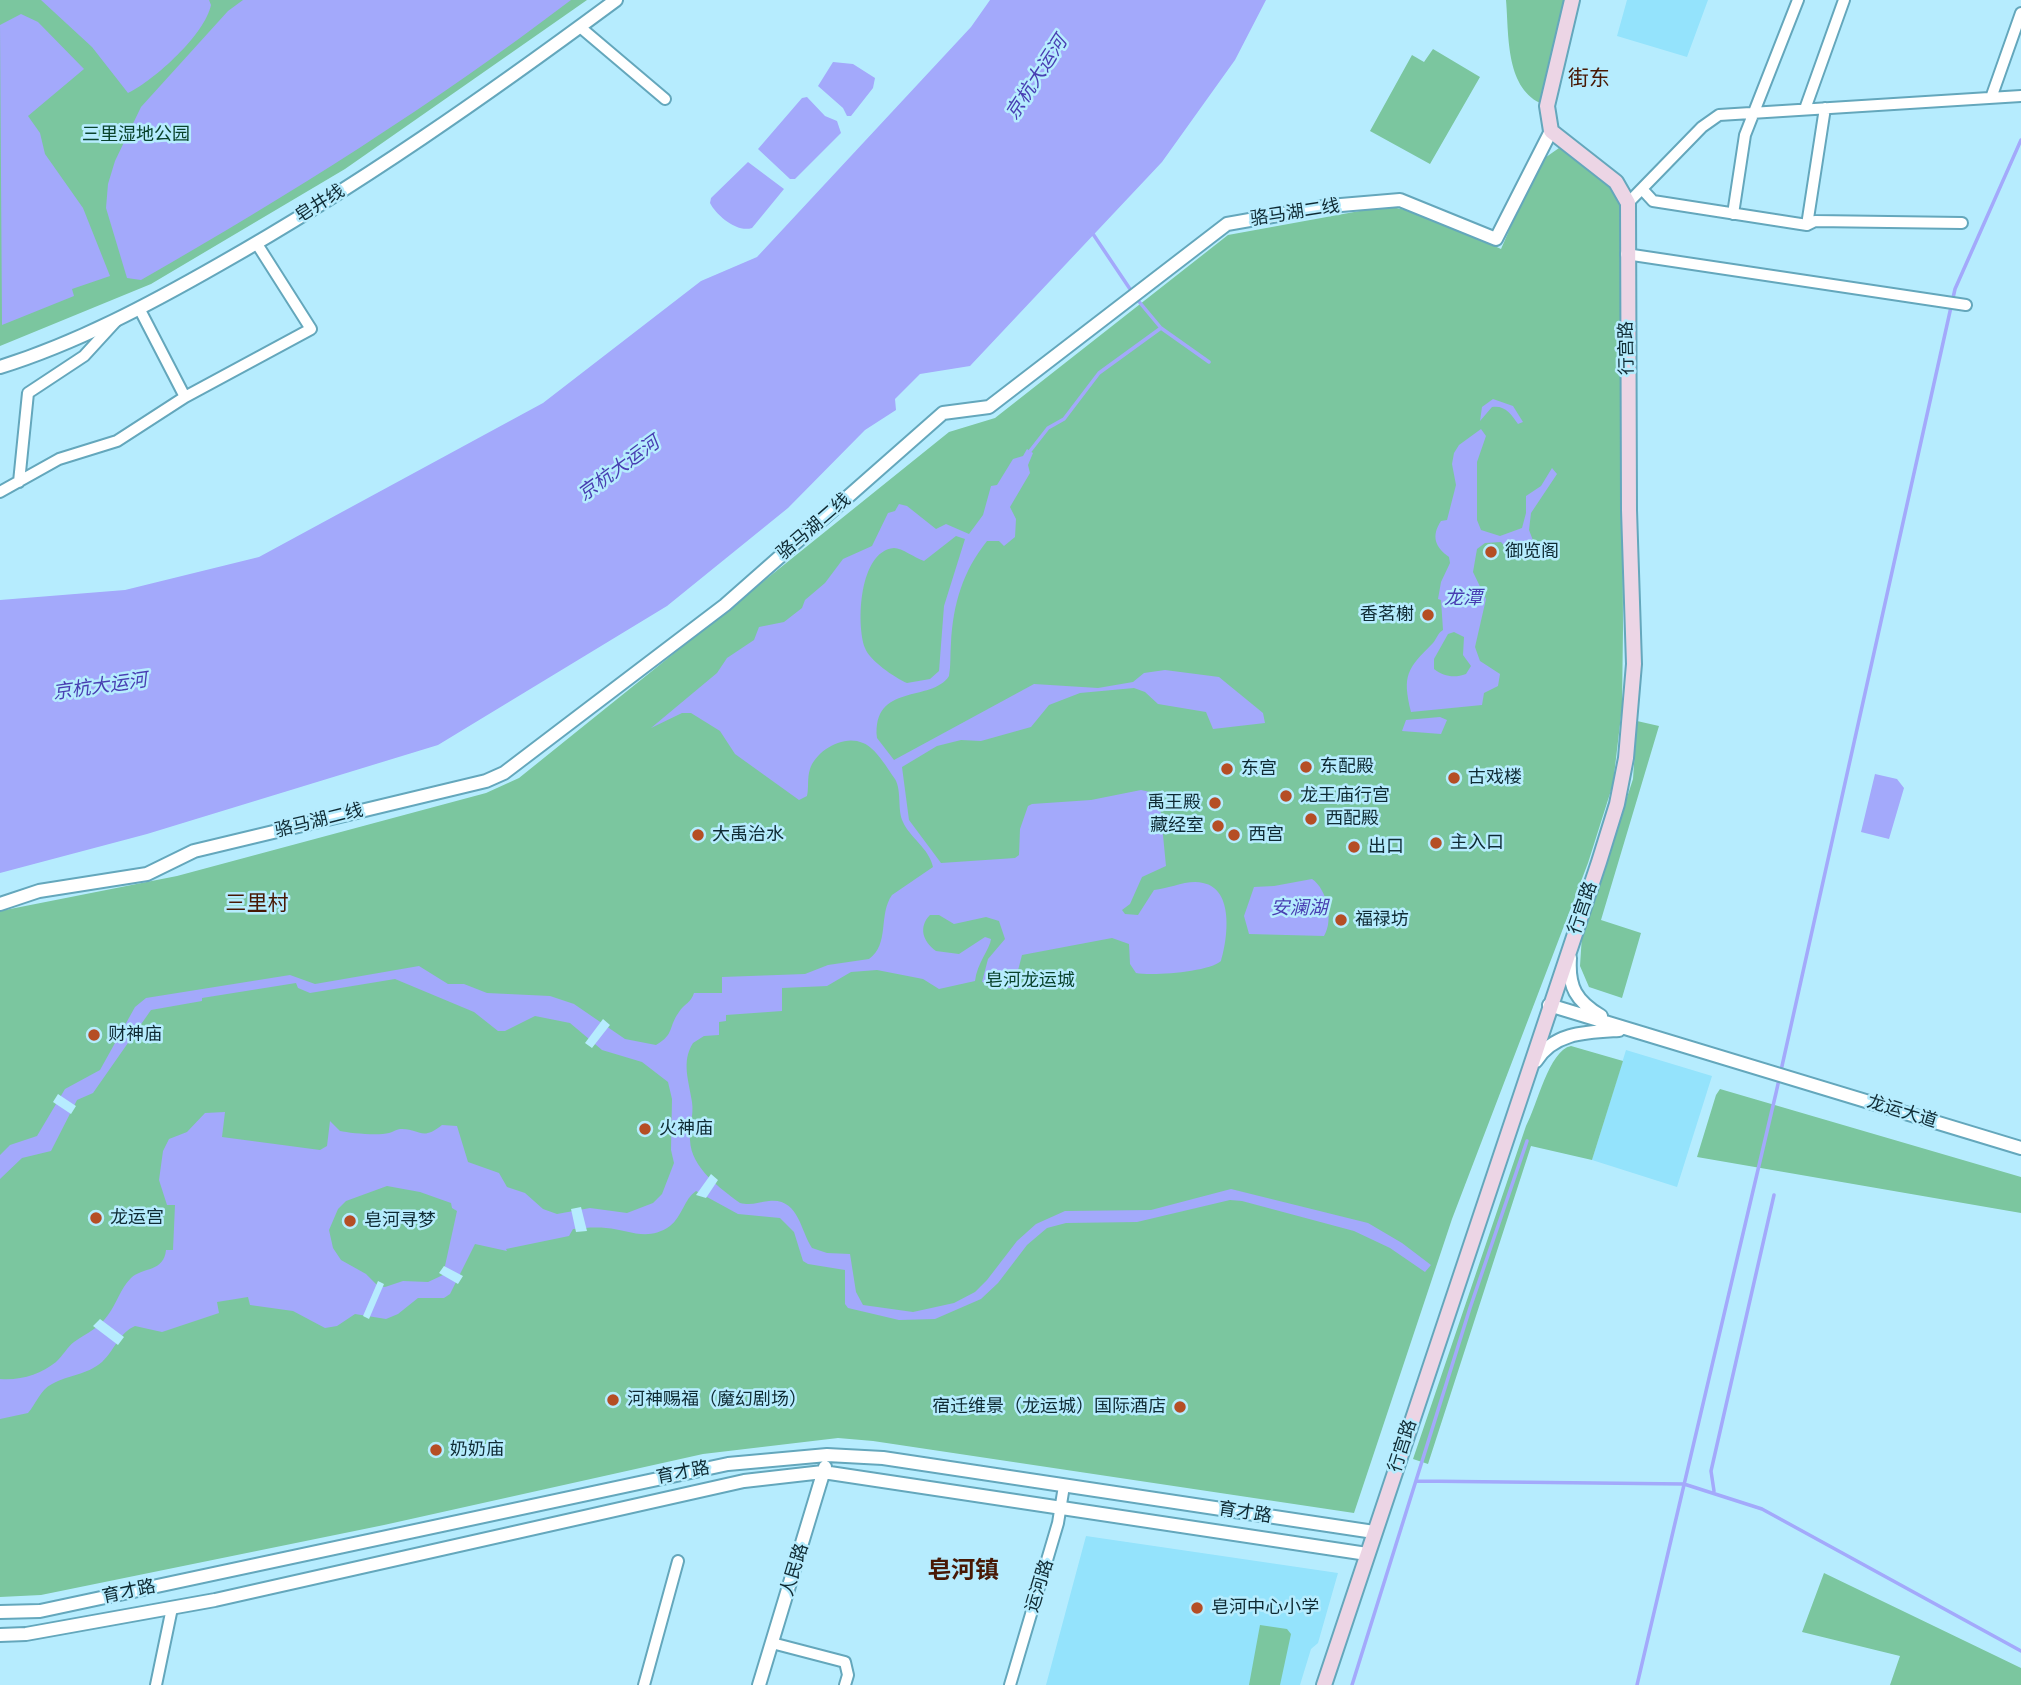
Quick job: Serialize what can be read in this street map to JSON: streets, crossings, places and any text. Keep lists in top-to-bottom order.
{
  "streets": {
    "main road": ["行宫路"],
    "street": [
      "皂井线",
      "骆马湖二线",
      "龙运大道",
      "育才路",
      "人民路",
      "运河路"
    ]
  },
  "crossings": [
    ["行宫路", "龙运大道"],
    ["行宫路", "育才路"],
    ["育才路", "人民路"],
    ["育才路", "运河路"]
  ],
  "districts": ["街东", "三里村", "皂河镇"],
  "water": ["京杭大运河", "龙潭", "安澜湖"],
  "parks": ["三里湿地公园", "皂河龙运城"],
  "places": [
    "御览阁",
    "香茗榭",
    "东配殿",
    "东宫",
    "古戏楼",
    "龙王庙行宫",
    "禹王殿",
    "西配殿",
    "藏经室",
    "大禹治水",
    "西宫",
    "主入口",
    "出口",
    "福禄坊",
    "财神庙",
    "火神庙",
    "龙运宫",
    "皂河寻梦",
    "河神赐福（魔幻剧场）",
    "宿迁维景（龙运城）国际酒店",
    "奶奶庙",
    "皂河中心小学"
  ]
}
